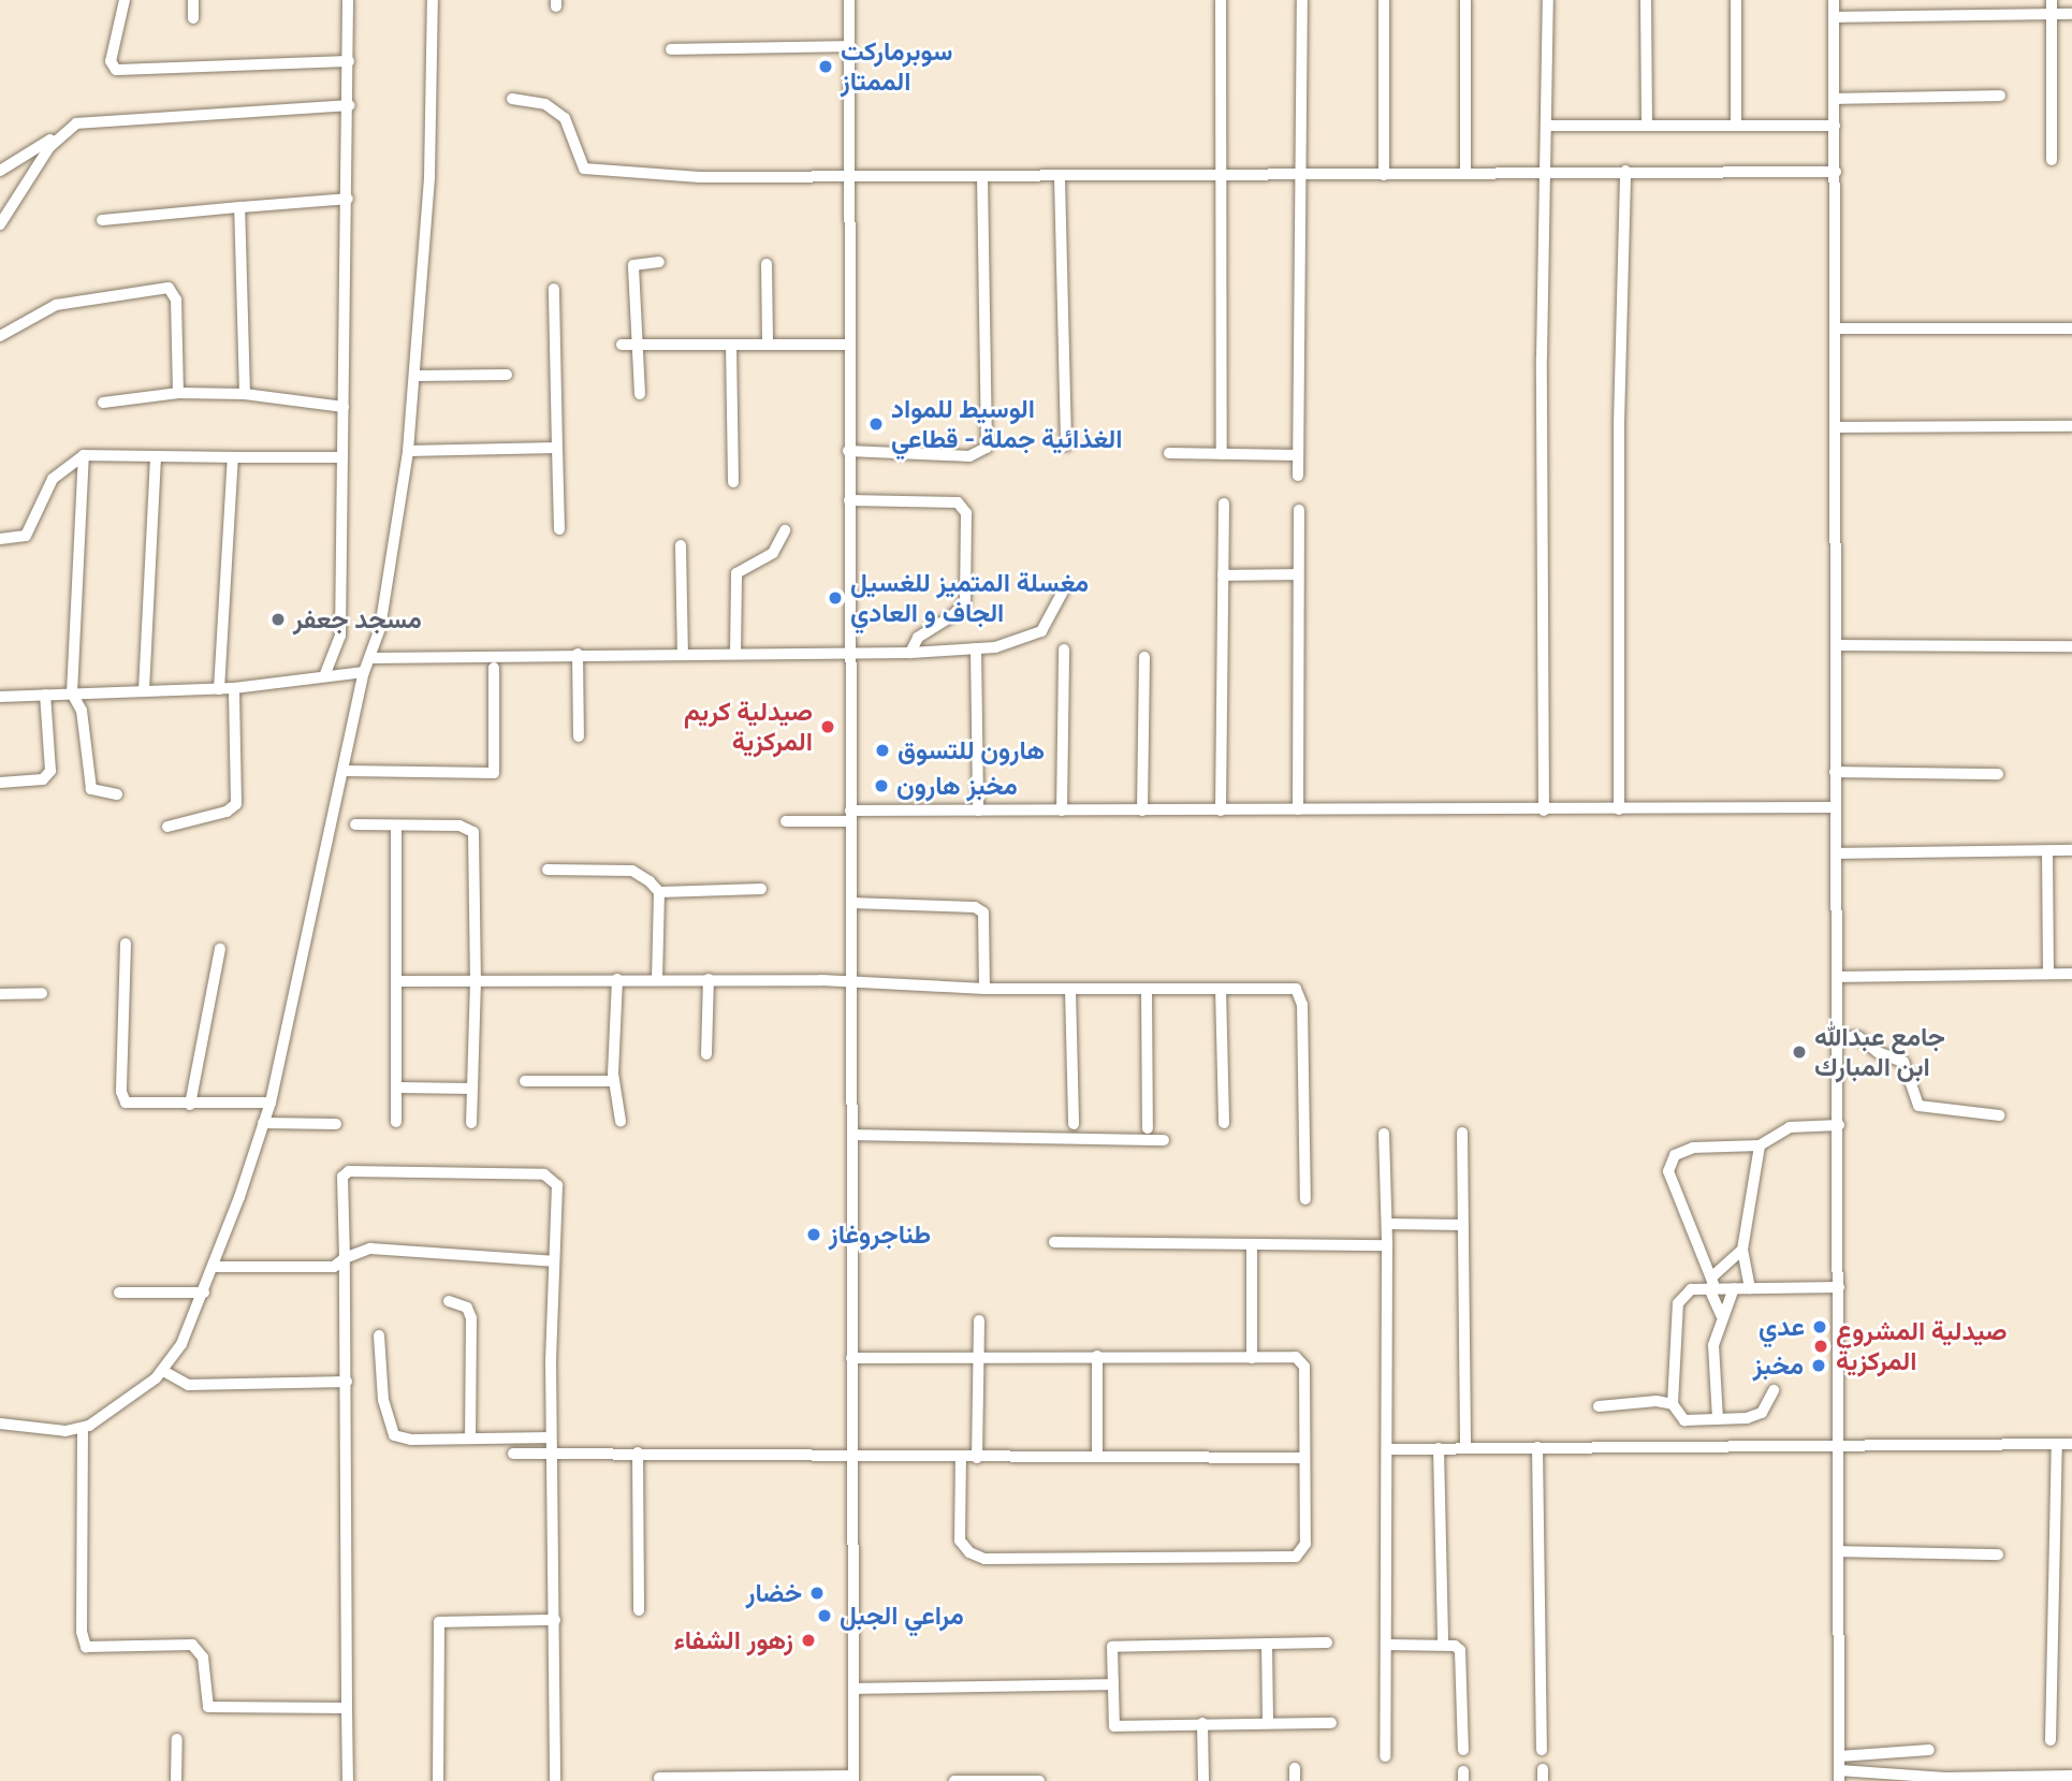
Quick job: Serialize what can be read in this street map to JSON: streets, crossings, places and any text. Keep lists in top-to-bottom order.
{
  "places": [
    "سوبرماركت الممتاز",
    "الوسيط للمواد الغذائية جملة - قطاعي",
    "مغسلة المتميز للغسيل الجاف و العادي",
    "مسجد جعفر",
    "صيدلية كريم المركزية",
    "هارون للتسوق",
    "مخبز هارون",
    "جامع عبدالله ابن المبارك",
    "طناجروغاز",
    "عدي",
    "صيدلية المشروع المركزية",
    "مخبز",
    "خضار",
    "مراعي الجبل",
    "زهور الشفاء"
  ]
}
